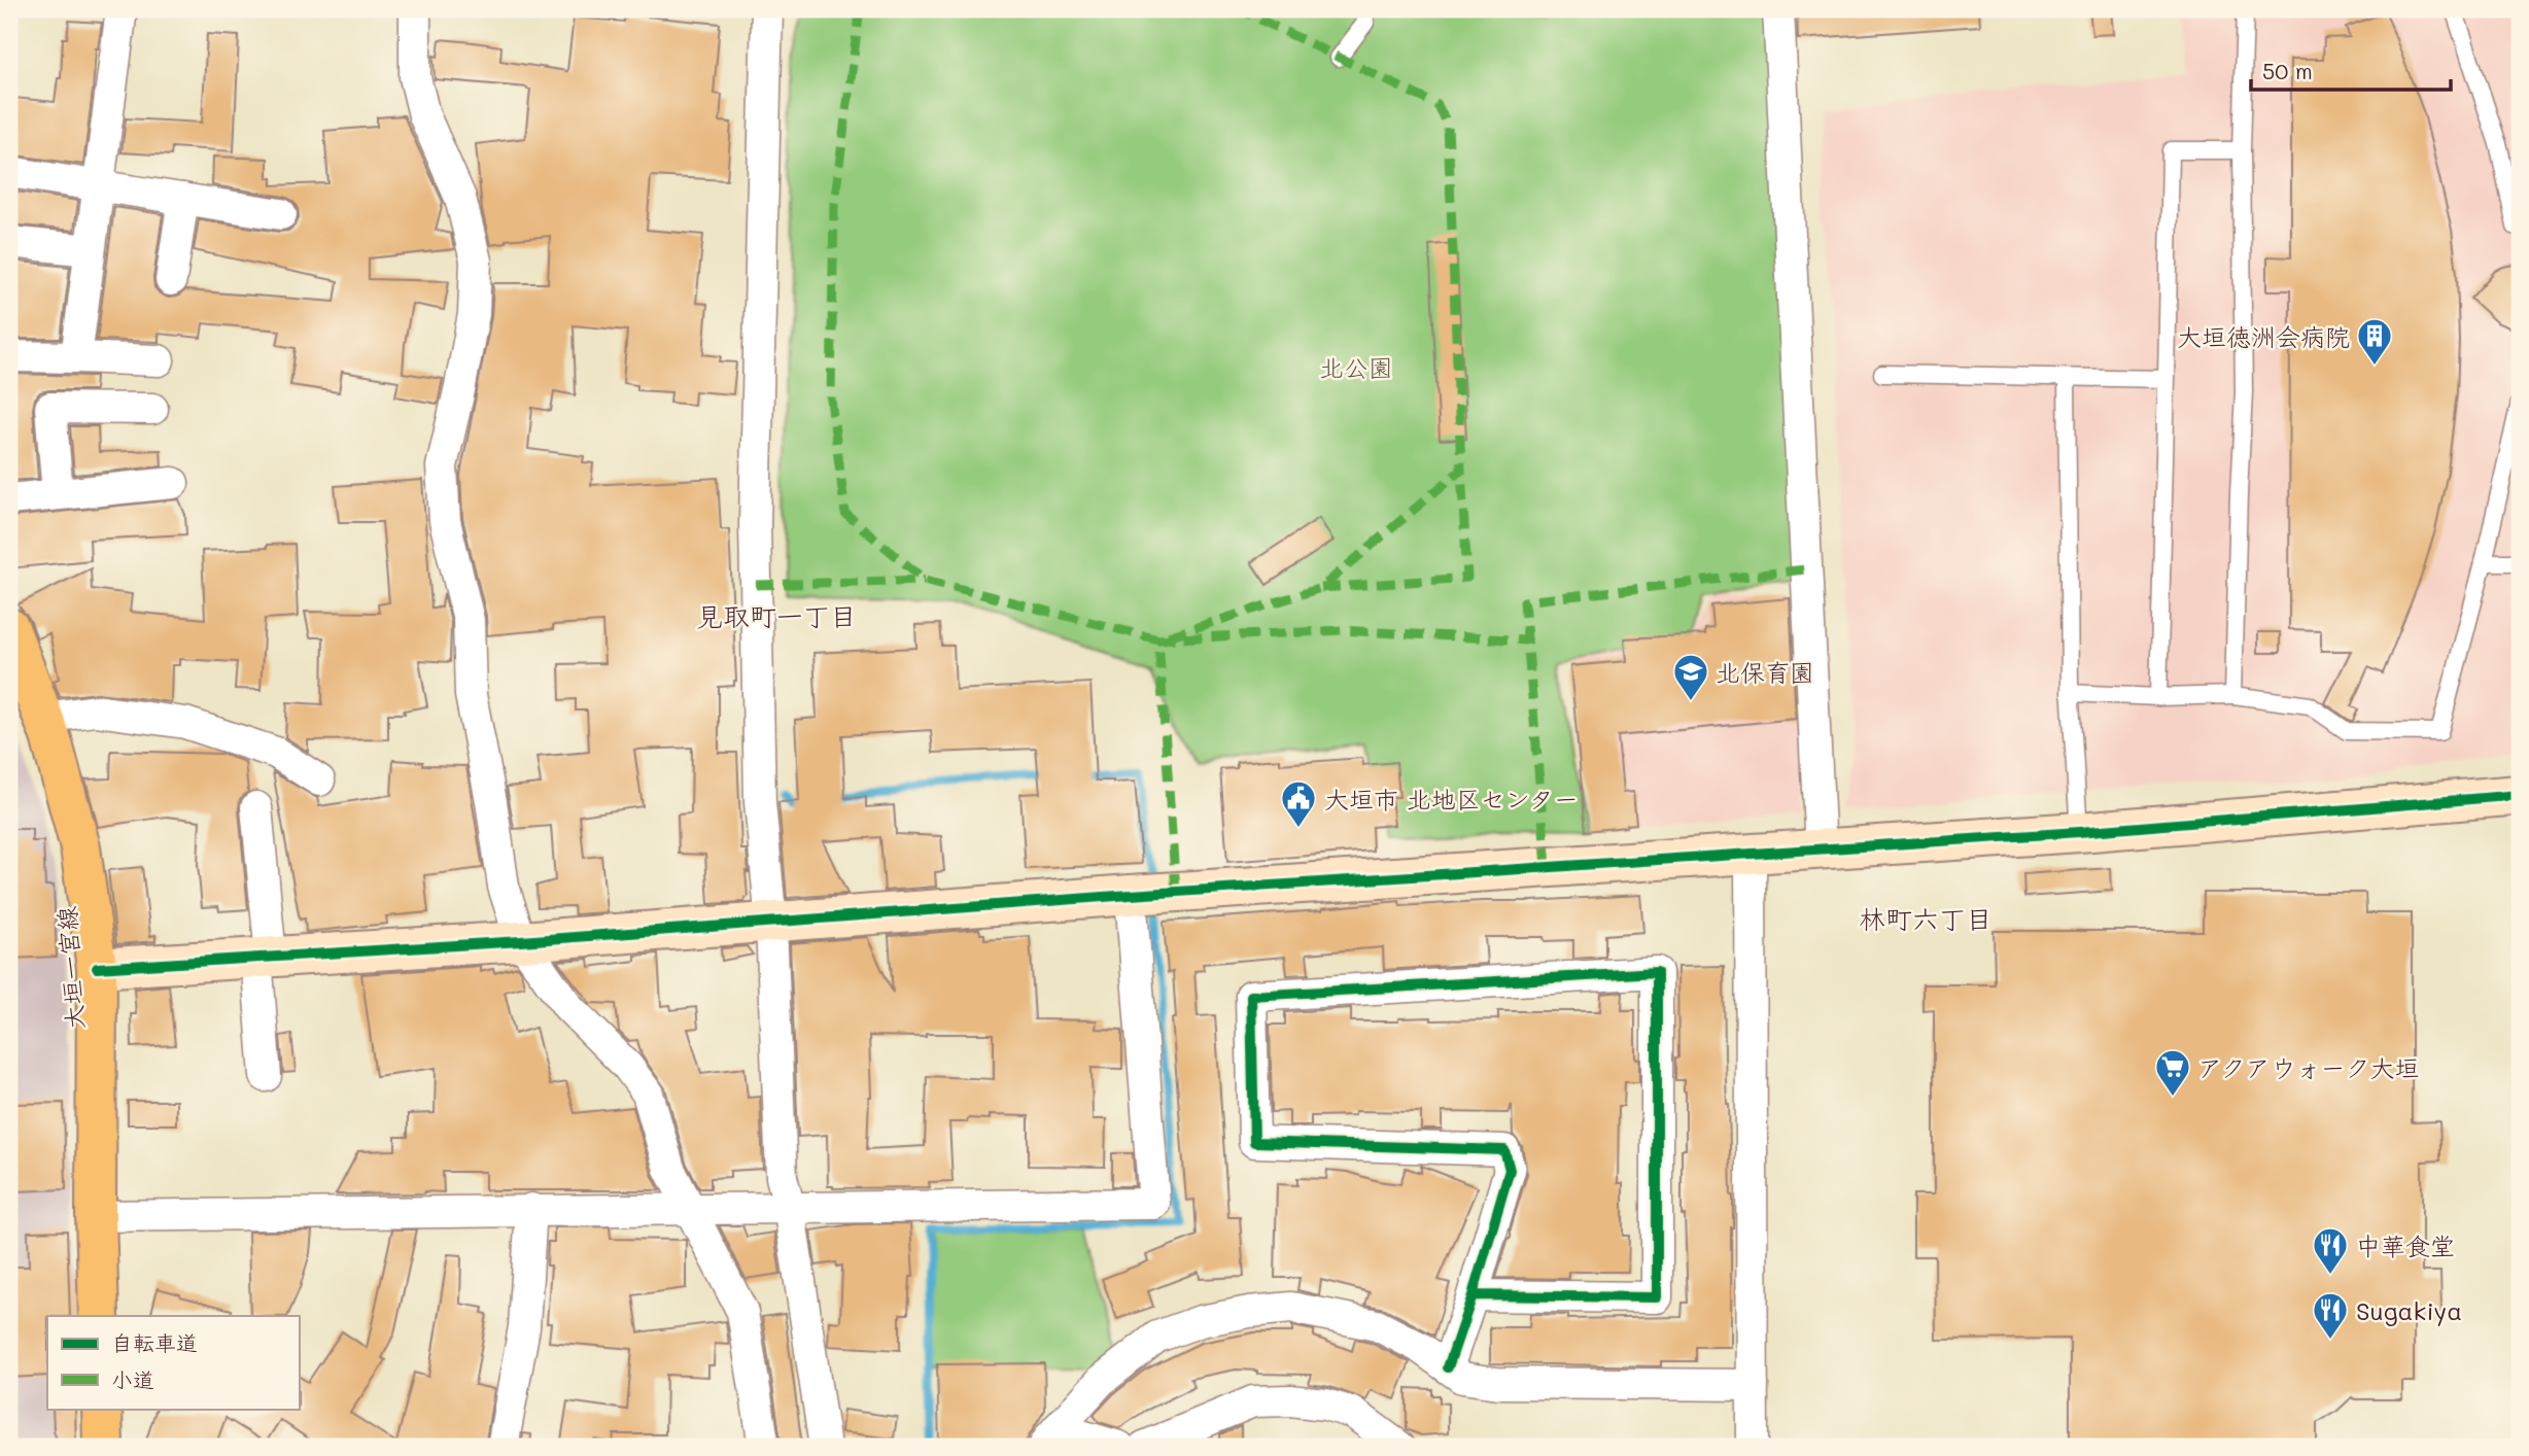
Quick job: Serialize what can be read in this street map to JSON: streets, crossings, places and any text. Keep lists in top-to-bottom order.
{
  "streets": {
    "main road": ["大垣一宮線"]
  },
  "districts": ["見取町一丁目", "林町六丁目"],
  "parks": ["北公園"],
  "places": {
    "building": ["大垣徳洲会病院"],
    "school or university": ["北保育園"],
    "public building": ["大垣市 北地区センター"],
    "supermarket": ["アクアウォーク大垣"],
    "restaurant": ["中華食堂", "Sugakiya"]
  },
  "legend": ["自転車道", "小道"],
  "scale_bar": "50 m"
}
